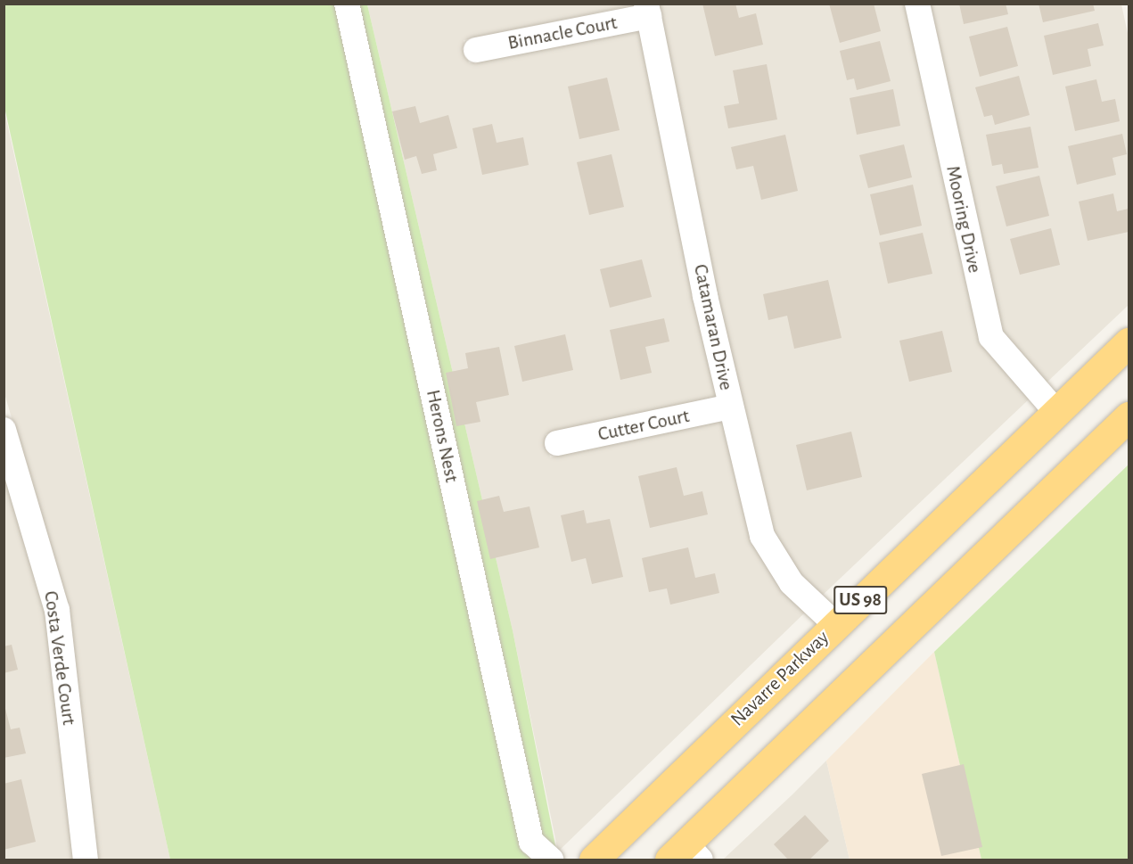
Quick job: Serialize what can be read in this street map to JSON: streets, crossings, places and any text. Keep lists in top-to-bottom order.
{
  "streets": {
    "highway": ["US 98", "Navarre Parkway"],
    "street": [
      "Binnacle Court",
      "Mooring Drive",
      "Catamaran Drive",
      "Cutter Court",
      "Herons Nest",
      "Costa Verde Court"
    ]
  },
  "crossings": [
    ["Binnacle Court", "Catamaran Drive"],
    ["Mooring Drive", "Navarre Parkway"],
    ["Catamaran Drive", "Cutter Court"],
    ["Catamaran Drive", "Navarre Parkway"]
  ]
}
